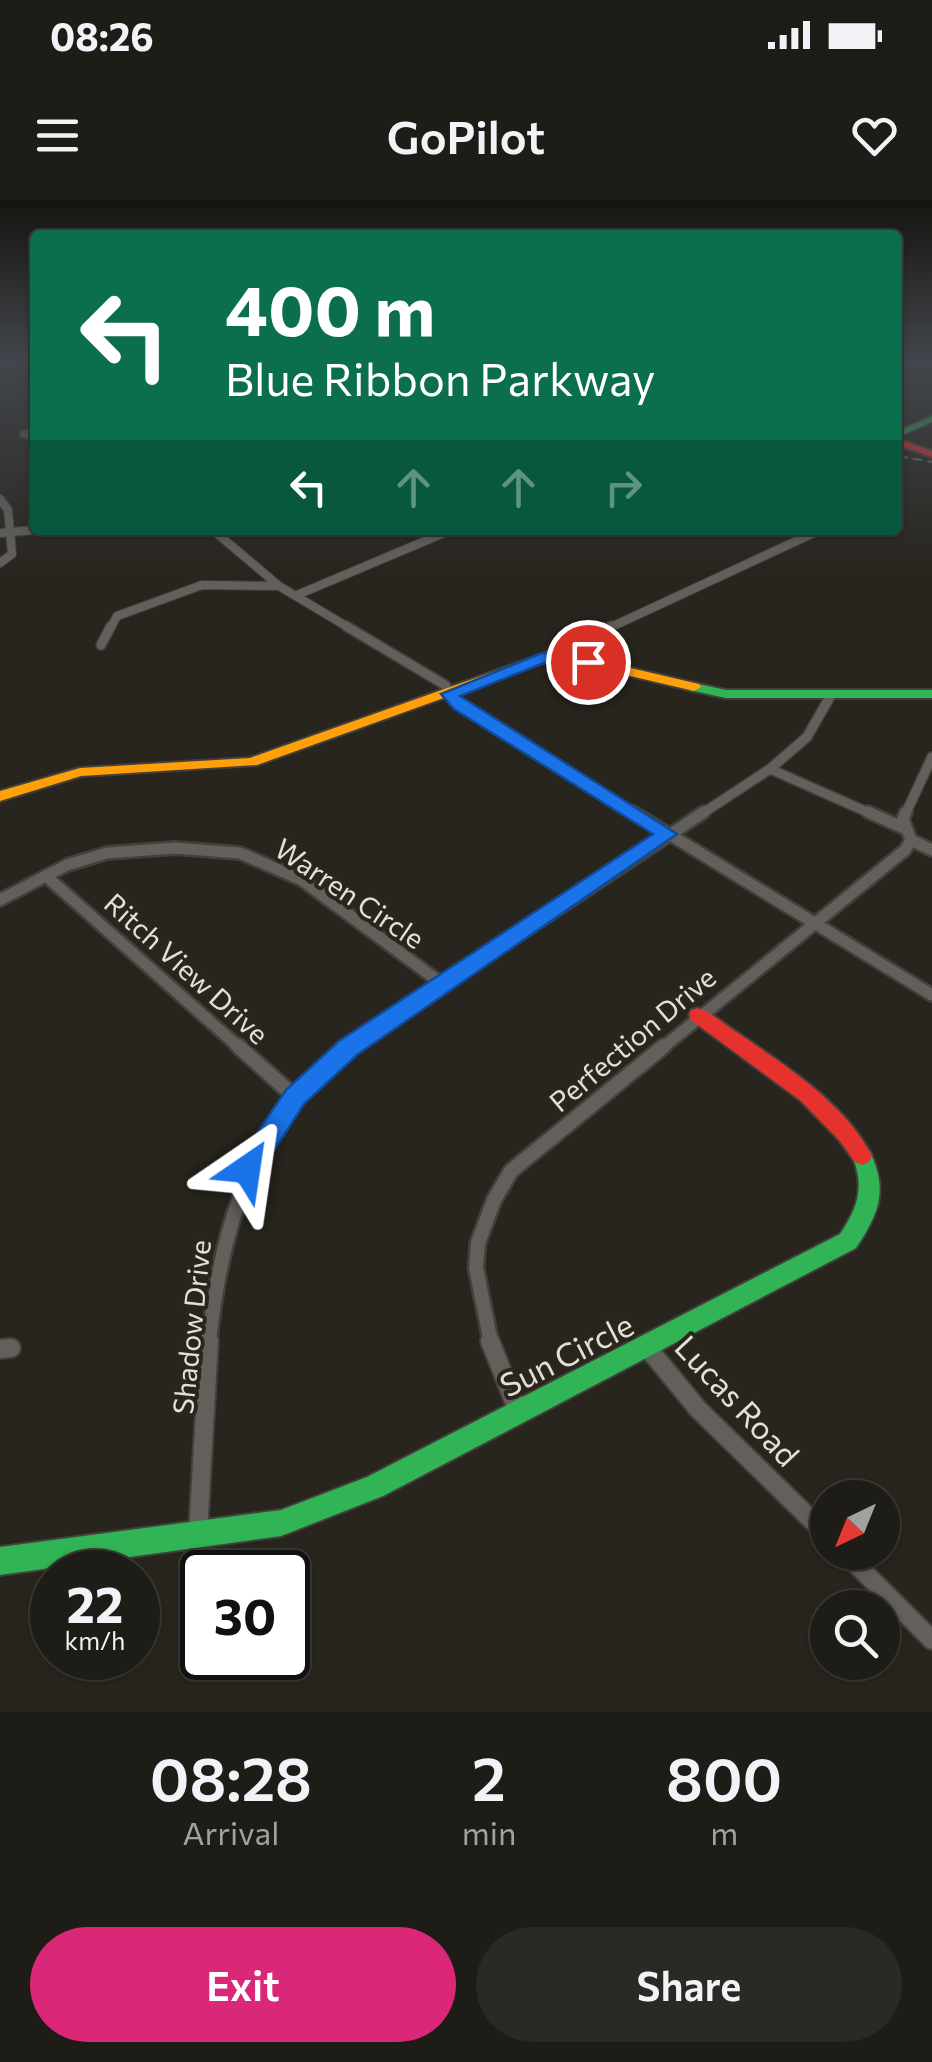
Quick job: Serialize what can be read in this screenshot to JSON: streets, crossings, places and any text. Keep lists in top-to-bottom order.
{
  "streets": {
    "street": [
      "Warren Circle",
      "Ritch View Drive",
      "Perfection Drive",
      "Shadow Drive",
      "Sun Circle",
      "Lucas Road"
    ]
  },
  "crossings": [
    ["Warren Circle", "Ritch View Drive"],
    ["Warren Circle", "Shadow Drive"],
    ["Ritch View Drive", "Shadow Drive"],
    ["Perfection Drive", "Sun Circle"],
    ["Shadow Drive", "Sun Circle"],
    ["Sun Circle", "Lucas Road"]
  ],
  "north": "bottom left",
  "page": {
    "status": "08:26",
    "header": "GoPilot",
    "turn": ["400 m", "Blue Ribbon Parkway"],
    "speed": "22 km/h",
    "limit": "30",
    "eta": [
      "08:28",
      "Arrival",
      "2",
      "min",
      "800",
      "m"
    ],
    "buttons": ["Exit", "Share"]
  }
}
